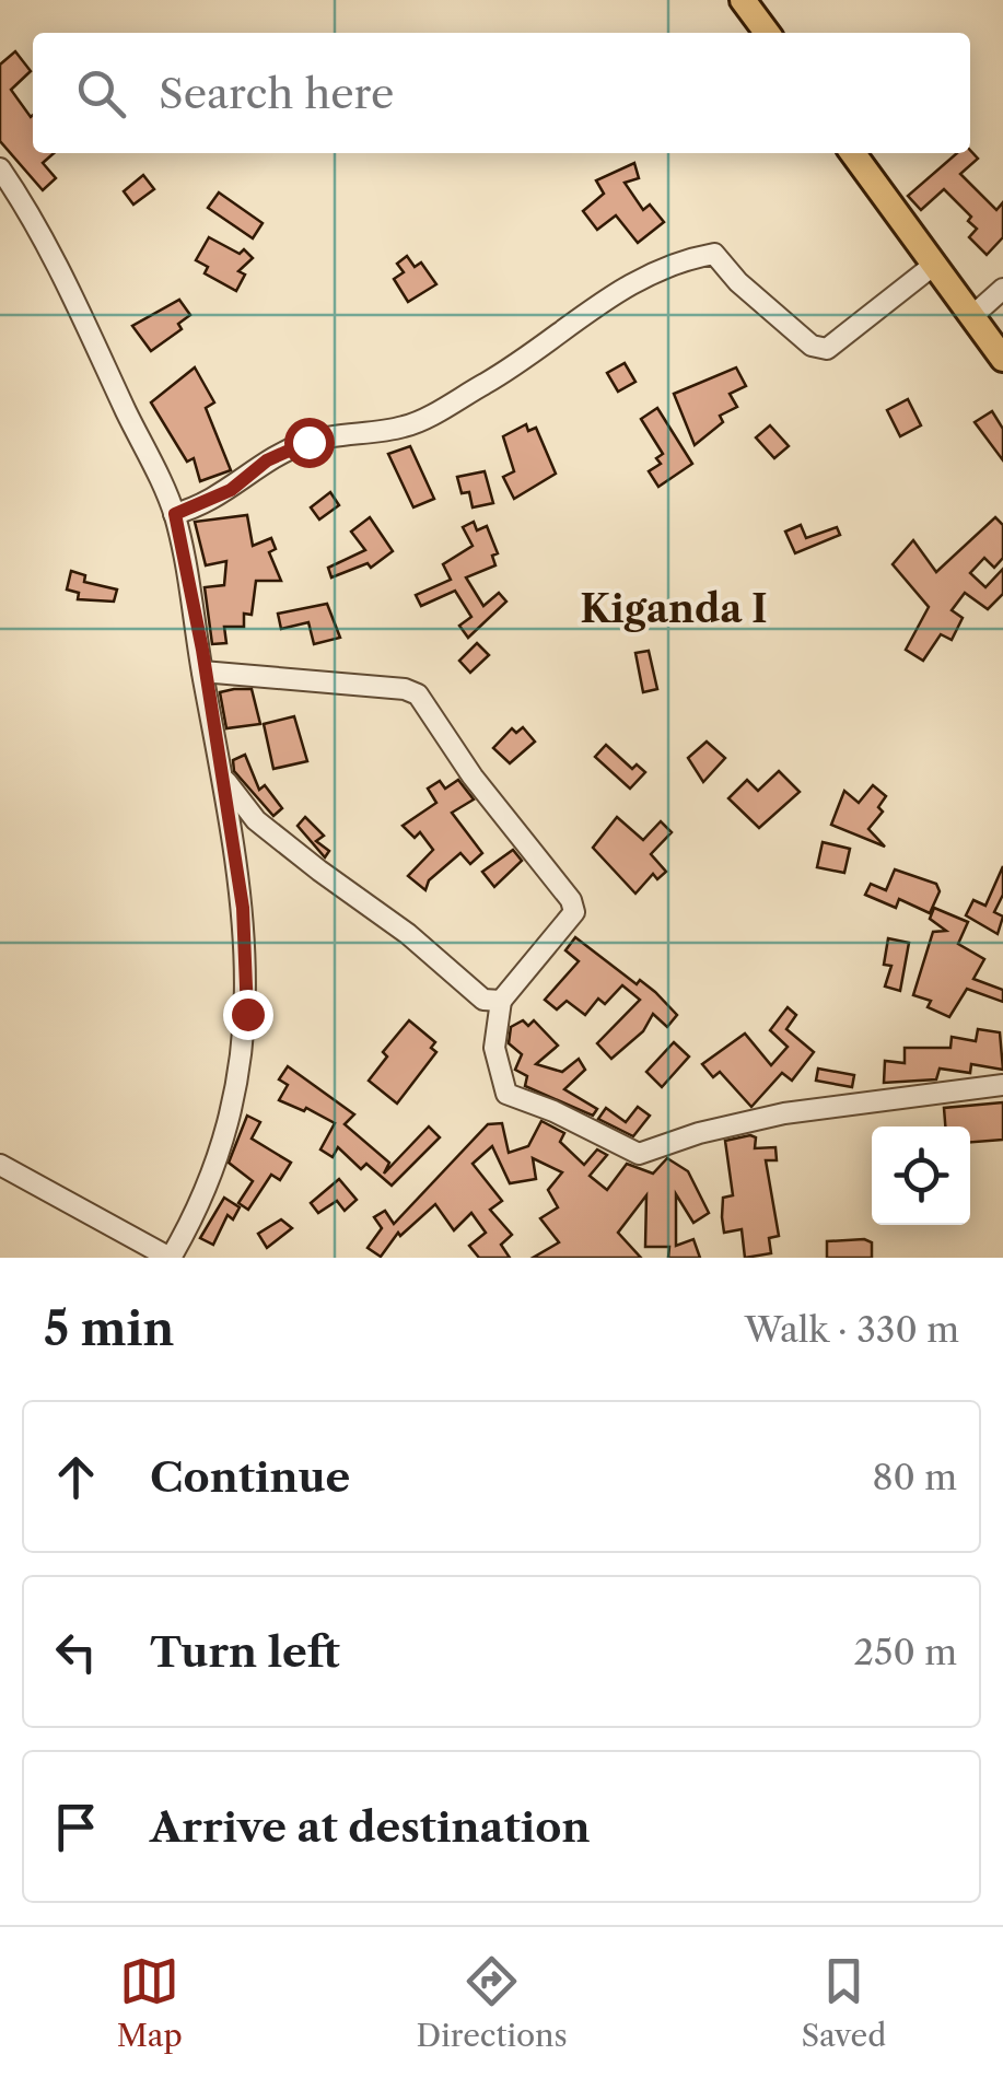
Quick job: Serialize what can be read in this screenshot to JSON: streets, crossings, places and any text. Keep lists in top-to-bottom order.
{
  "districts": ["Kiganda I"],
  "page": {
    "search": "Search here",
    "heading": ["5 min", "Walk · 330 m"],
    "list": [
      ["Continue", "80 m"],
      ["Turn left", "250 m"],
      "Arrive at destination"
    ],
    "nav": ["Map", "Directions", "Saved"]
  }
}
